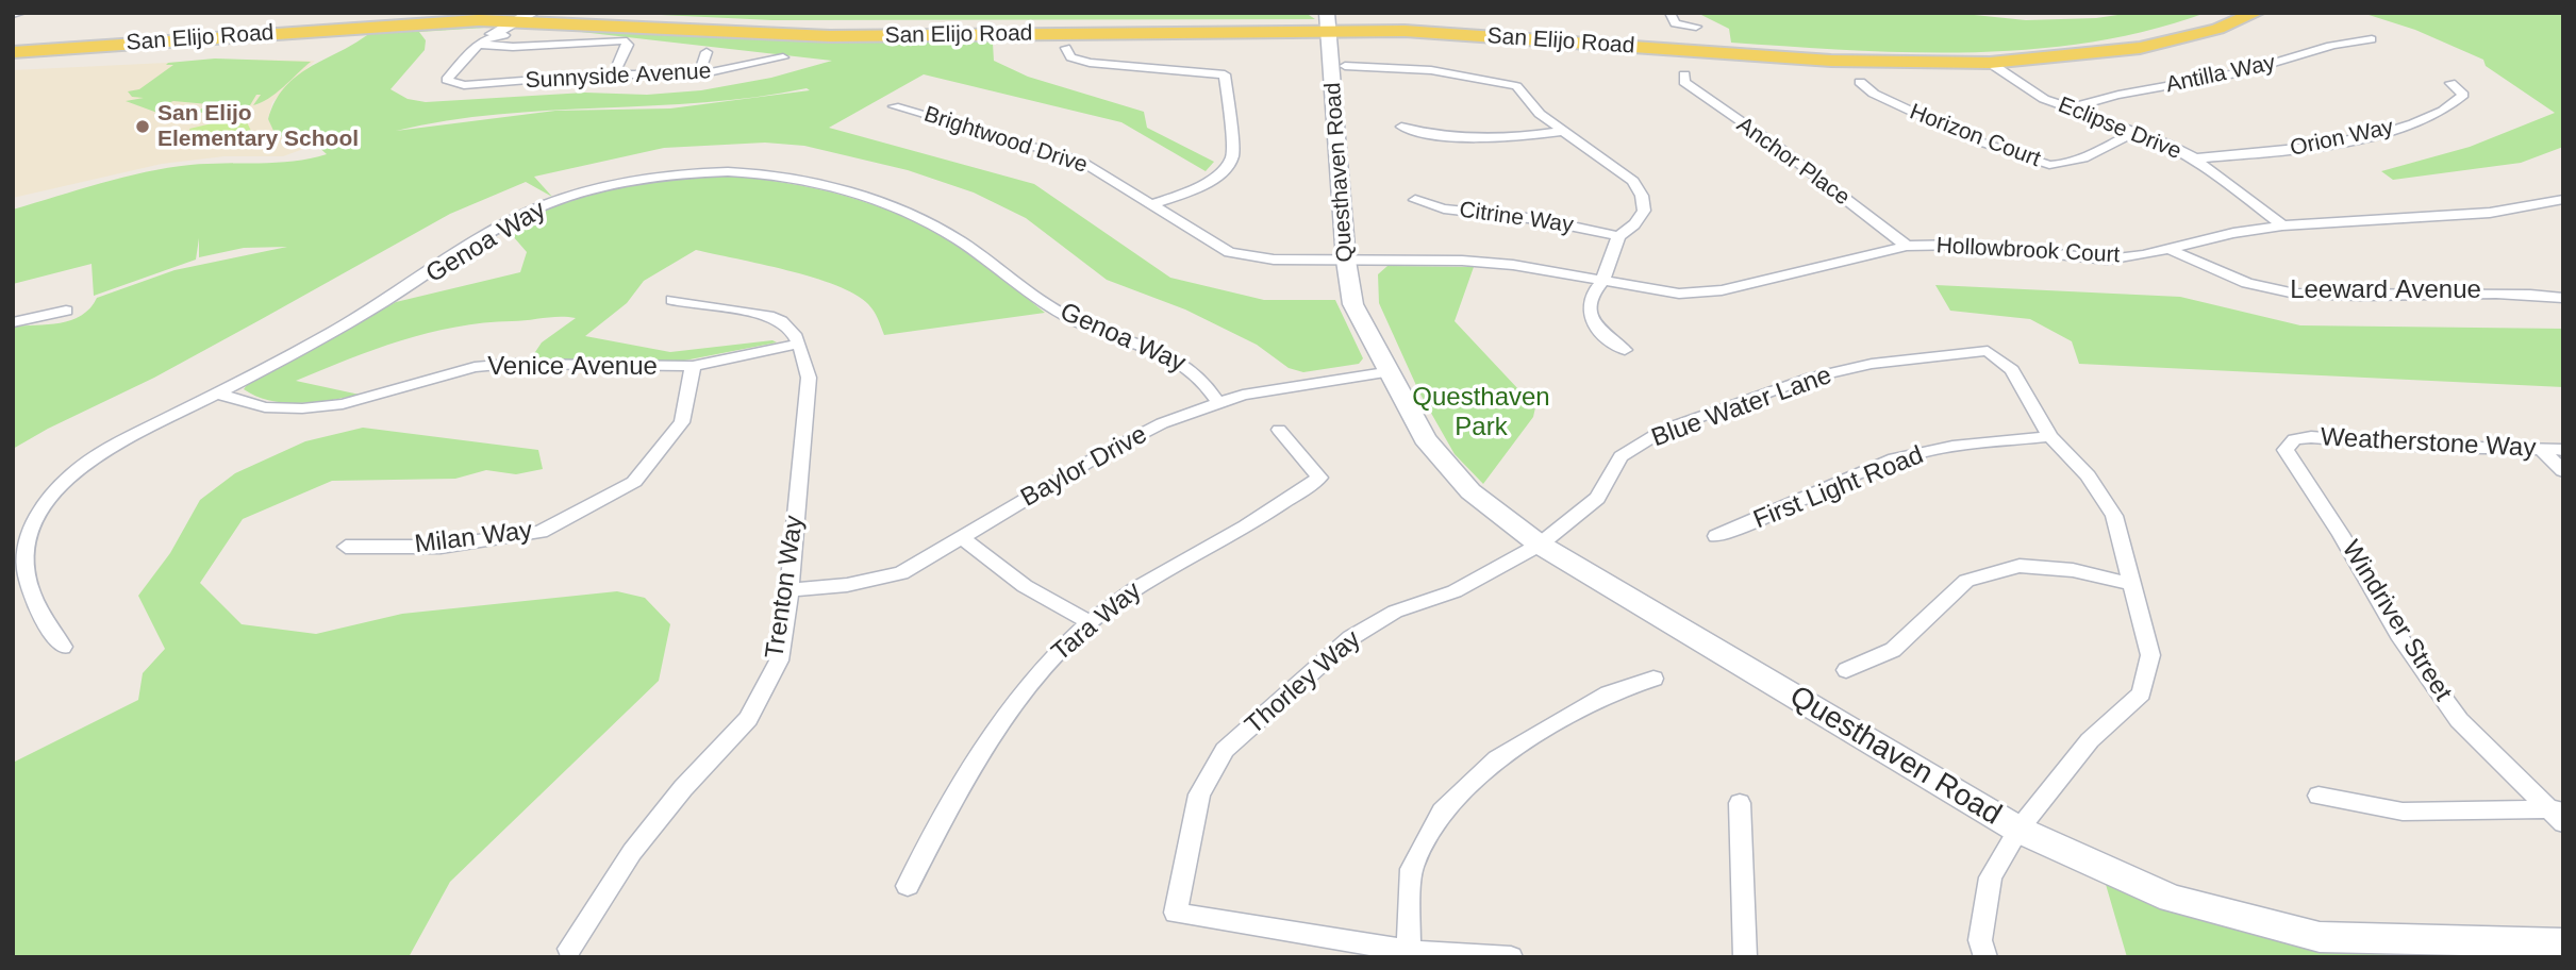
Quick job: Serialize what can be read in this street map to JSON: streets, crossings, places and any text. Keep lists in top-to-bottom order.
{
  "streets": {
    "main road": ["San Elijo Road"],
    "street": [
      "Antilla Way",
      "Sunnyside Avenue",
      "Eclipse Drive",
      "Horizon Court",
      "Orion Way",
      "Brightwood Drive",
      "Anchor Place",
      "Questhaven Road",
      "Citrine Way",
      "Genoa Way",
      "Hollowbrook Court",
      "Leeward Avenue",
      "Venice Avenue",
      "Blue Water Lane",
      "Weatherstone Way",
      "Baylor Drive",
      "First Light Road",
      "Milan Way",
      "Trenton Way",
      "Windriver Street",
      "Tara Way",
      "Thorley Way"
    ]
  },
  "crossings": [
    ["San Elijo Road", "Eclipse Drive"],
    ["San Elijo Road", "Questhaven Road"],
    ["Antilla Way", "Eclipse Drive"],
    ["Eclipse Drive", "Horizon Court"],
    ["Eclipse Drive", "Orion Way"],
    ["Eclipse Drive", "Hollowbrook Court"],
    ["Brightwood Drive", "Questhaven Road"],
    ["Brightwood Drive", "Hollowbrook Court"],
    ["Anchor Place", "Hollowbrook Court"],
    ["Questhaven Road", "Hollowbrook Court"],
    ["Questhaven Road", "Blue Water Lane"],
    ["Questhaven Road", "Baylor Drive"],
    ["Questhaven Road", "Thorley Way"],
    ["Genoa Way", "Venice Avenue"],
    ["Genoa Way", "Baylor Drive"],
    ["Hollowbrook Court", "Leeward Avenue"],
    ["Venice Avenue", "Milan Way"],
    ["Venice Avenue", "Trenton Way"],
    ["Blue Water Lane", "First Light Road"],
    ["Blue Water Lane", "Thorley Way"],
    ["Weatherstone Way", "Windriver Street"],
    ["Baylor Drive", "Trenton Way"]
  ],
  "parks": ["Questhaven Park"],
  "places": ["San Elijo Elementary School"]
}
